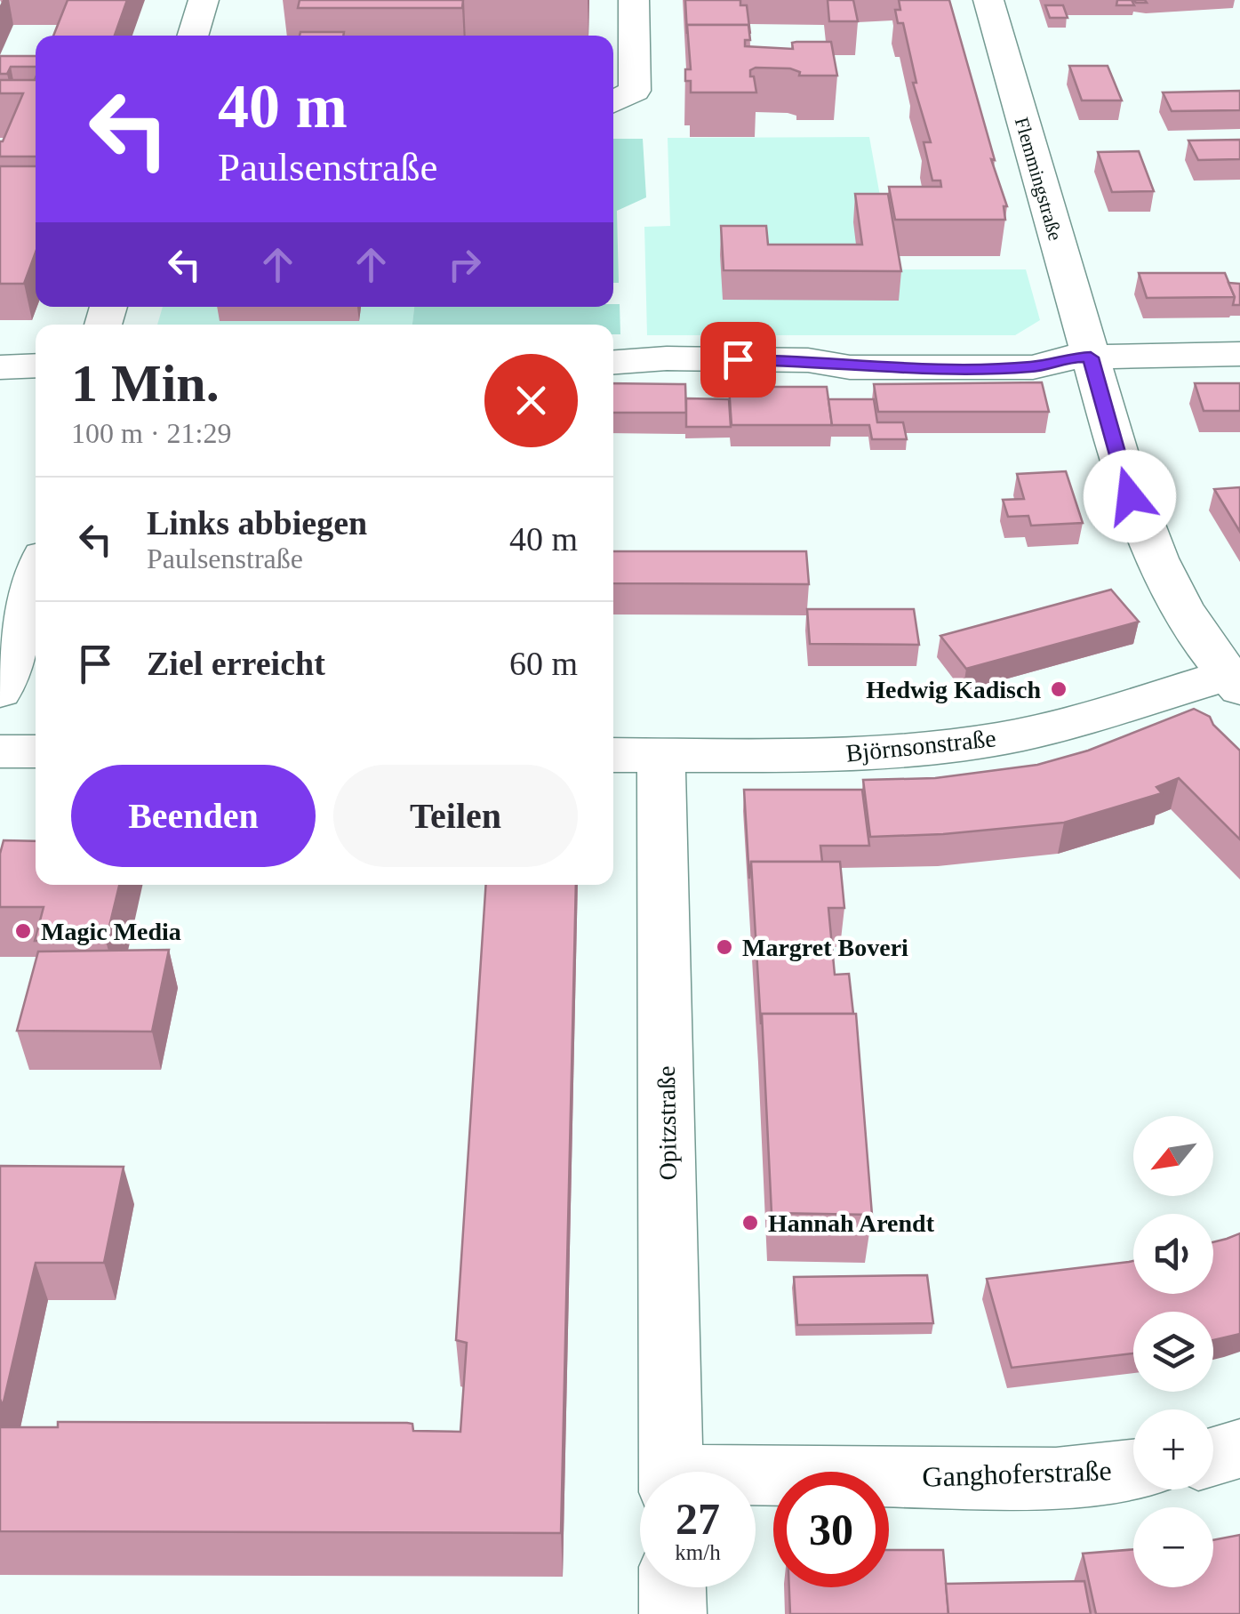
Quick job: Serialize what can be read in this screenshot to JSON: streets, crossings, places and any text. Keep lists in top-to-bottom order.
{
  "streets": {
    "street": [
      "Flemmingstraße",
      "Björnsonstraße",
      "Opitzstraße",
      "Ganghoferstraße"
    ]
  },
  "crossings": [
    ["Flemmingstraße", "Björnsonstraße"],
    ["Björnsonstraße", "Opitzstraße"]
  ],
  "places": [
    "Hedwig Kadisch",
    "Magic Media",
    "Margret Boveri",
    "Hannah Arendt"
  ],
  "north": "bottom left",
  "page": {
    "turn": ["40 m", "Paulsenstraße"],
    "heading": ["1 Min.", "100 m · 21:29"],
    "list": [
      {
        "name": "Links abbiegen",
        "note": "Paulsenstraße",
        "value": "40 m"
      },
      {
        "name": "Ziel erreicht",
        "value": "60 m"
      }
    ],
    "buttons": ["Beenden", "Teilen"],
    "map_buttons": ["+", "−"],
    "speed": "27 km/h",
    "limit": "30"
  }
}
